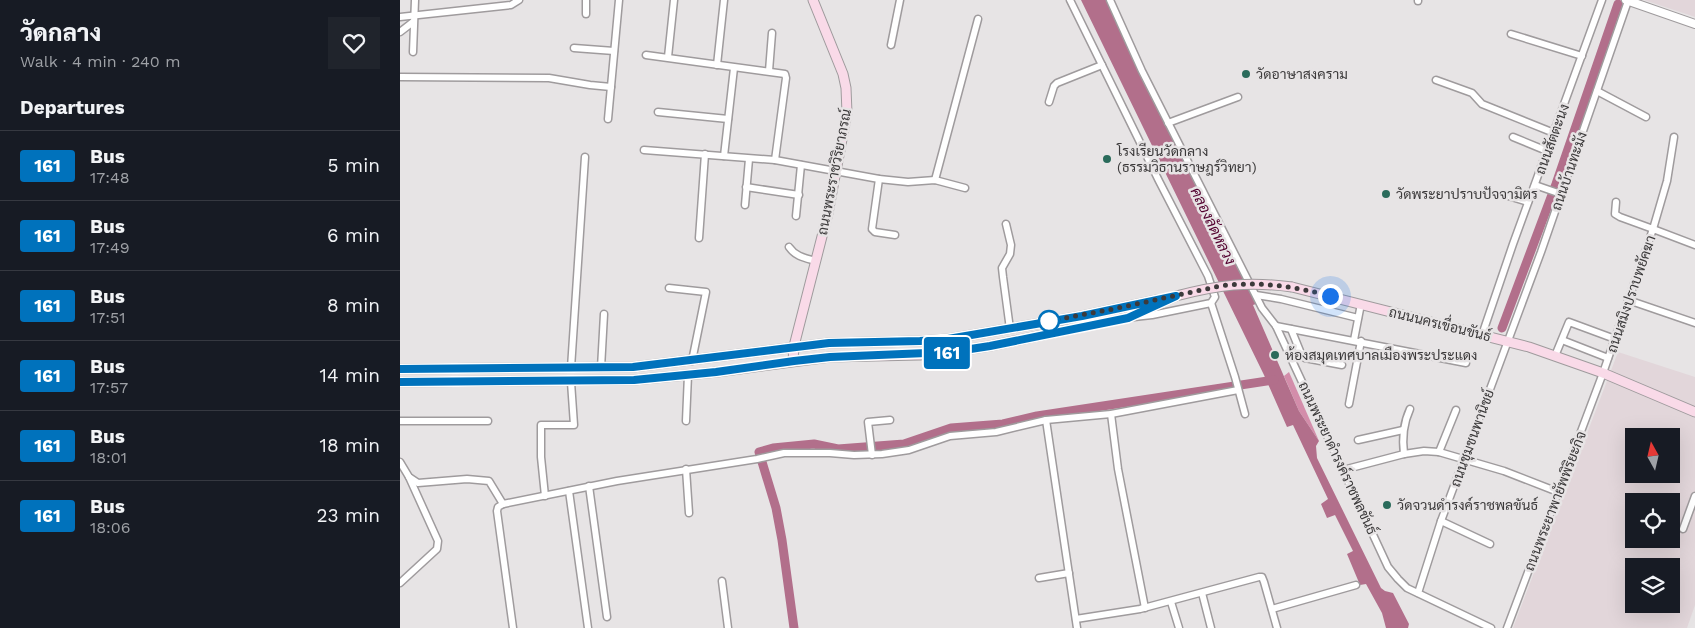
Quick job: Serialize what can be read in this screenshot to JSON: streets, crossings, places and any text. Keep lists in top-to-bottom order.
{
  "streets": {
    "main road": ["ถนนพระราชวิริยาภรณ์", "ถนนนครเขื่อนขันธ์"],
    "street": [
      "ถนนสัตตะนง",
      "ถนนบ้านทะมัง",
      "ถนนสมิงปราบพยัคฆา",
      "ถนนชุมชนพานิชย์",
      "ถนนพระยาดำรงค์ราชพลขันธ์",
      "ถนนพระยาพายัพพิริยะกิจ"
    ]
  },
  "crossings": [
    ["ถนนสัตตะนง", "ถนนนครเขื่อนขันธ์"],
    ["ถนนบ้านทะมัง", "ถนนนครเขื่อนขันธ์"],
    ["ถนนบ้านทะมัง", "ถนนชุมชนพานิชย์"],
    ["ถนนพระราชวิริยาภรณ์", "ถนนนครเขื่อนขันธ์"],
    ["ถนนสมิงปราบพยัคฆา", "ถนนนครเขื่อนขันธ์"],
    ["ถนนสมิงปราบพยัคฆา", "ถนนพระยาพายัพพิริยะกิจ"],
    ["ถนนนครเขื่อนขันธ์", "ถนนชุมชนพานิชย์"],
    ["ถนนนครเขื่อนขันธ์", "ถนนพระยาพายัพพิริยะกิจ"],
    ["ถนนชุมชนพานิชย์", "ถนนพระยาดำรงค์ราชพลขันธ์"]
  ],
  "water": ["คลองลัดหลวง"],
  "places": [
    "วัดอาษาสงคราม",
    "โรงเรียนวัดกลาง (ธรรมวิธานราษฎร์วิทยา)",
    "วัดพระยาปราบปัจจามิตร",
    "ห้องสมุดเทศบาลเมืองพระประแดง",
    "วัดจวนดำรงค์ราชพลขันธ์"
  ],
  "lines": ["bus line 161"],
  "north": "top",
  "page": {
    "heading": [
      ["วัดกลาง", "Walk · 4 min · 240 m"],
      "Departures"
    ],
    "on_map": "161",
    "list": [
      {
        "mark": "161",
        "name": "Bus",
        "note": "17:48",
        "value": "5 min"
      },
      {
        "mark": "161",
        "name": "Bus",
        "note": "17:49",
        "value": "6 min"
      },
      {
        "mark": "161",
        "name": "Bus",
        "note": "17:51",
        "value": "8 min"
      },
      {
        "mark": "161",
        "name": "Bus",
        "note": "17:57",
        "value": "14 min"
      },
      {
        "mark": "161",
        "name": "Bus",
        "note": "18:01",
        "value": "18 min"
      },
      {
        "mark": "161",
        "name": "Bus",
        "note": "18:06",
        "value": "23 min"
      }
    ]
  }
}
